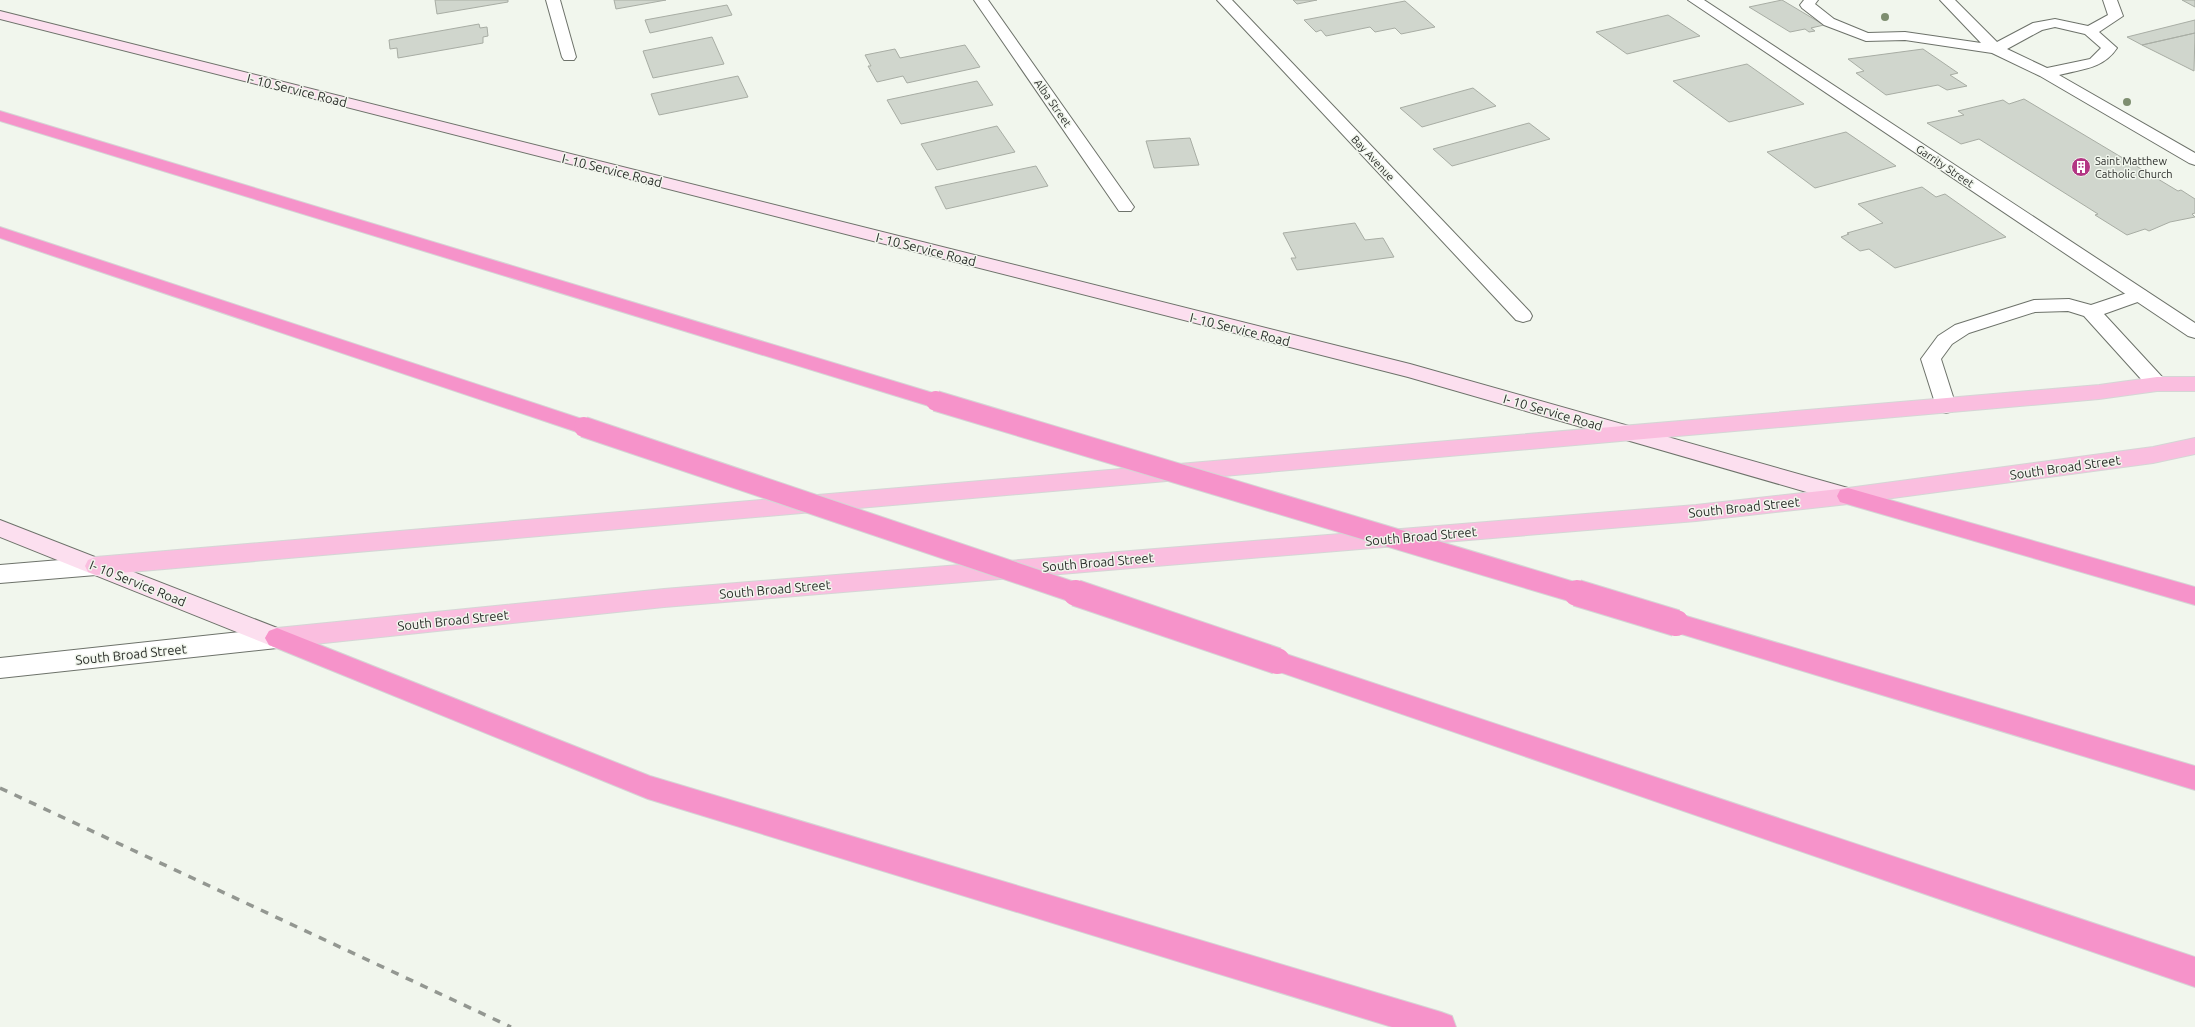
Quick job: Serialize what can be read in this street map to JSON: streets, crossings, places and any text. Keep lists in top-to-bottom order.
{
  "streets": {
    "main road": ["I- 10 Service Road", "South Broad Street"],
    "street": ["Alba Street", "Bay Avenue", "Garrity Street"]
  },
  "crossings": [
    ["I- 10 Service Road", "South Broad Street"]
  ],
  "places": {
    "building": ["Saint Matthew Catholic Church"]
  }
}
